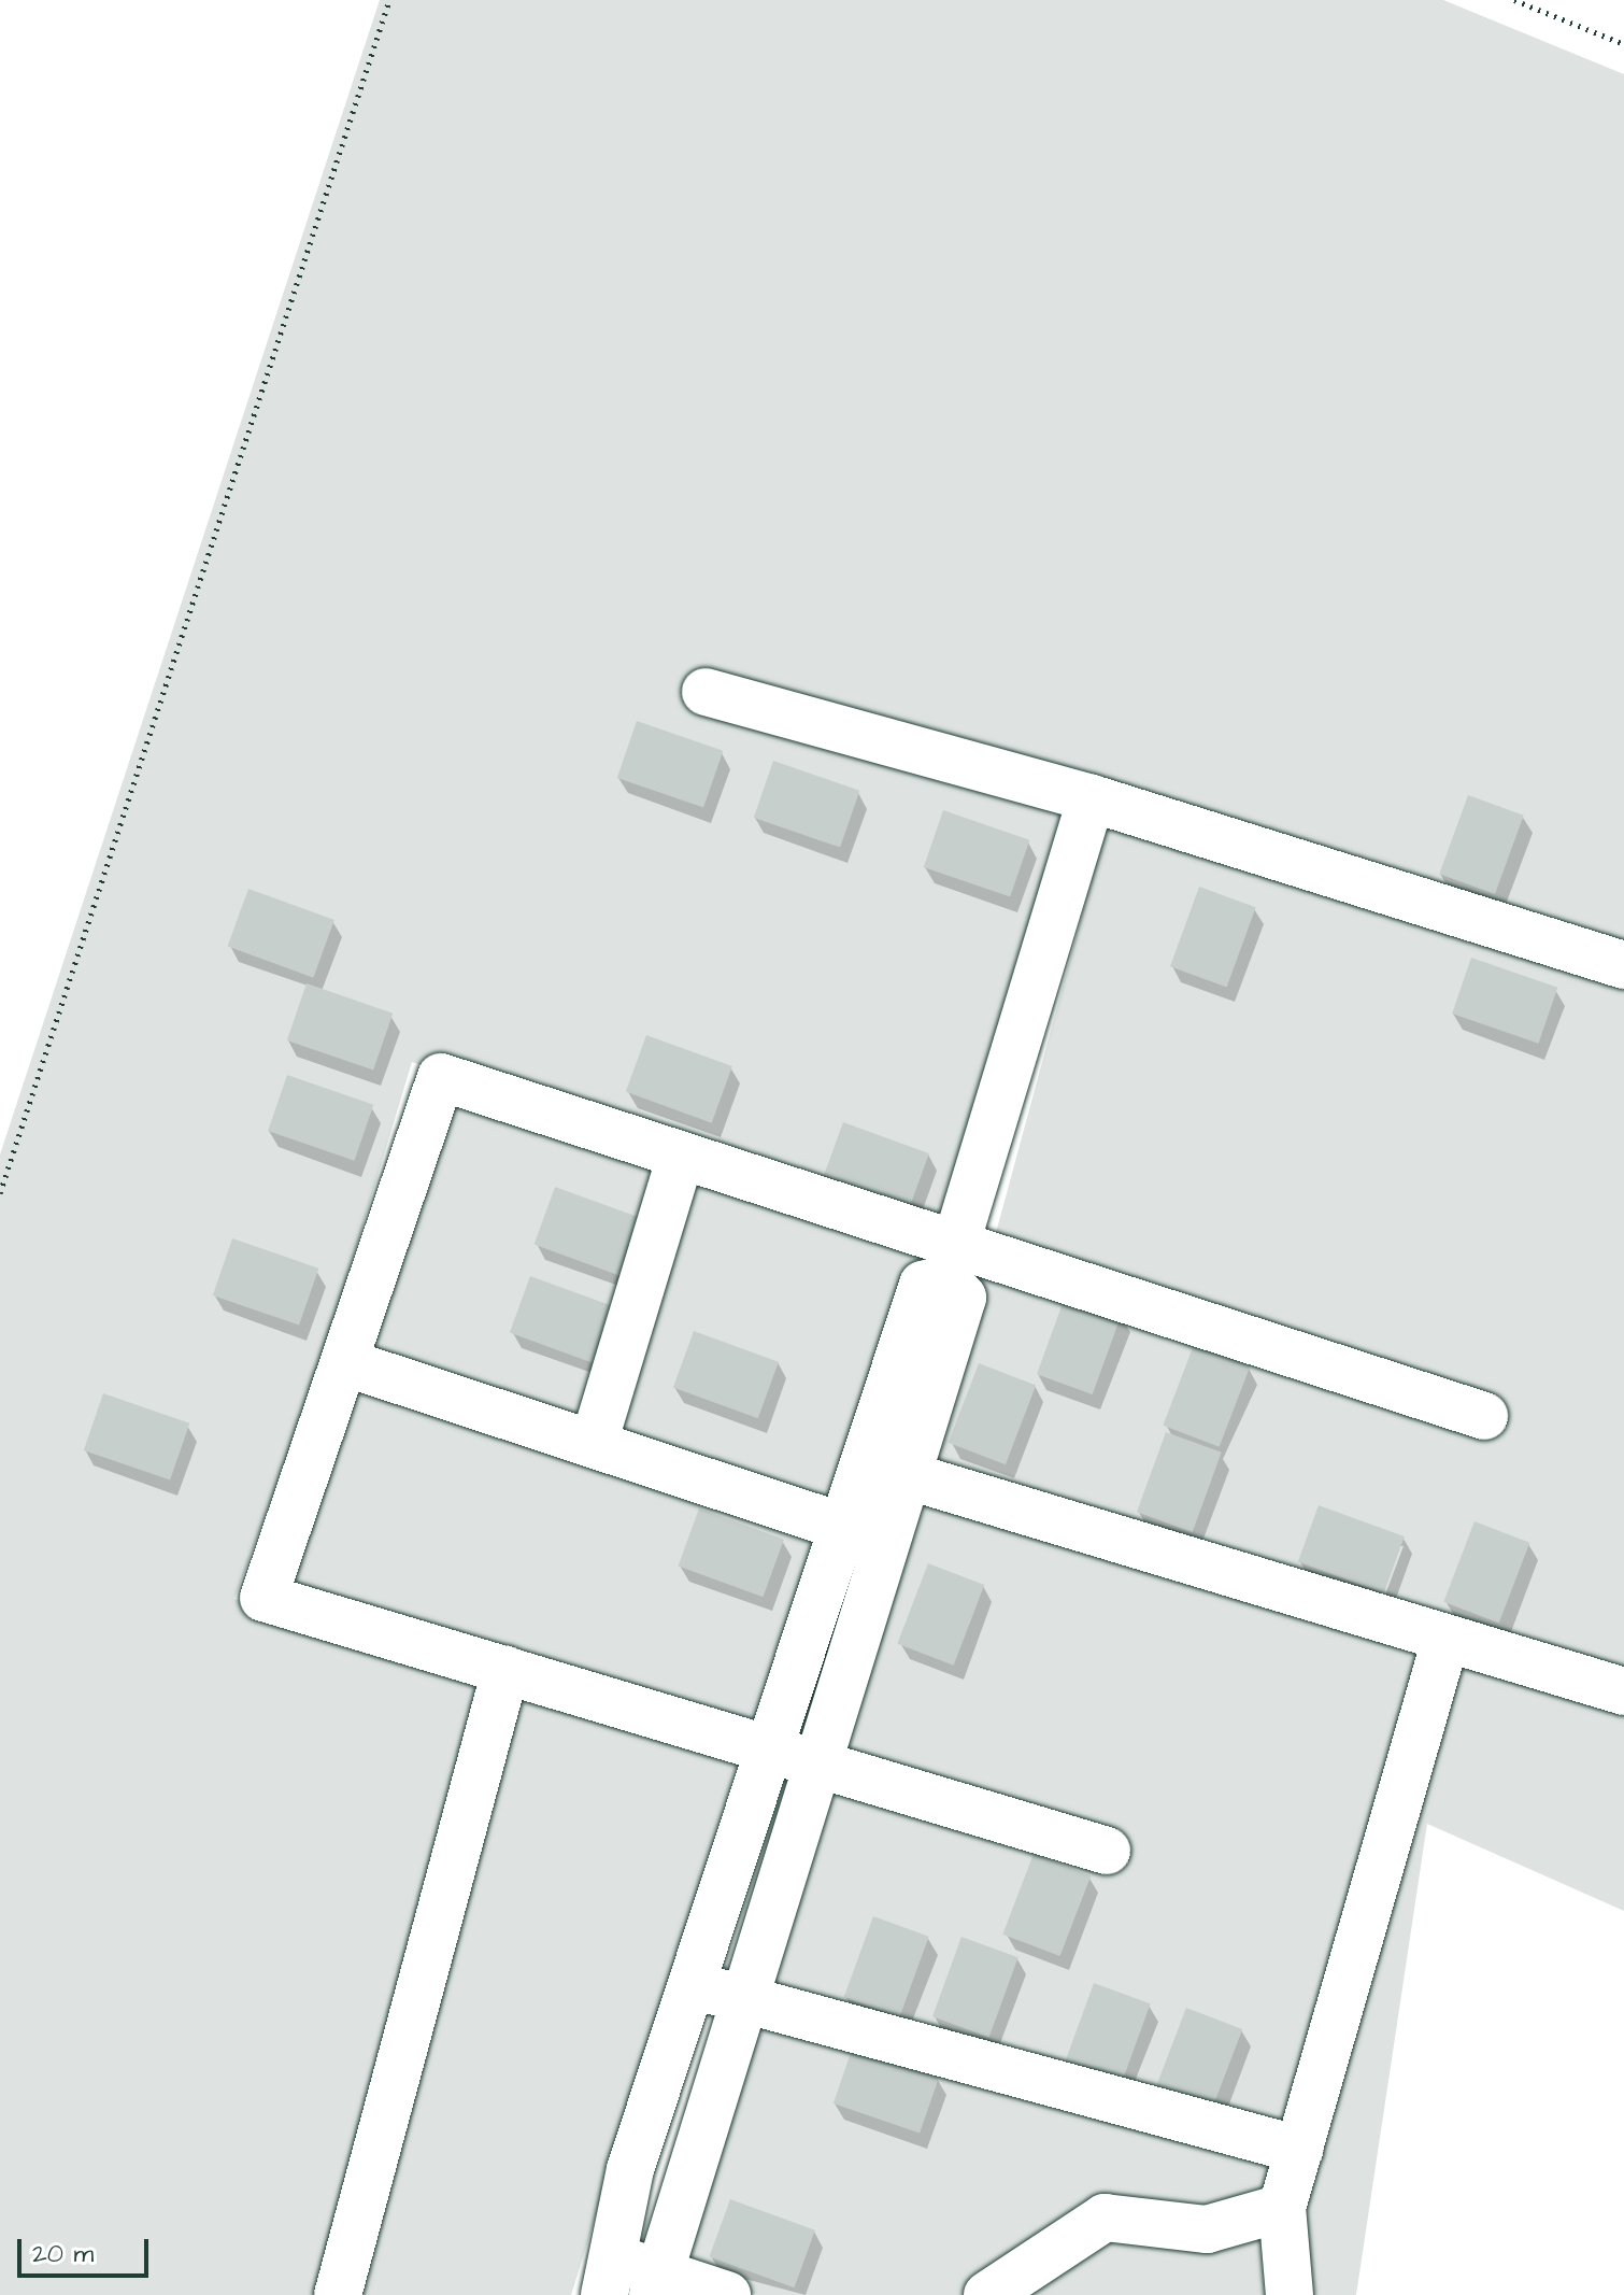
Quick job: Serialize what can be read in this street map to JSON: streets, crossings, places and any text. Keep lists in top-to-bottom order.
{
  "scale_bar": "20 m"
}
